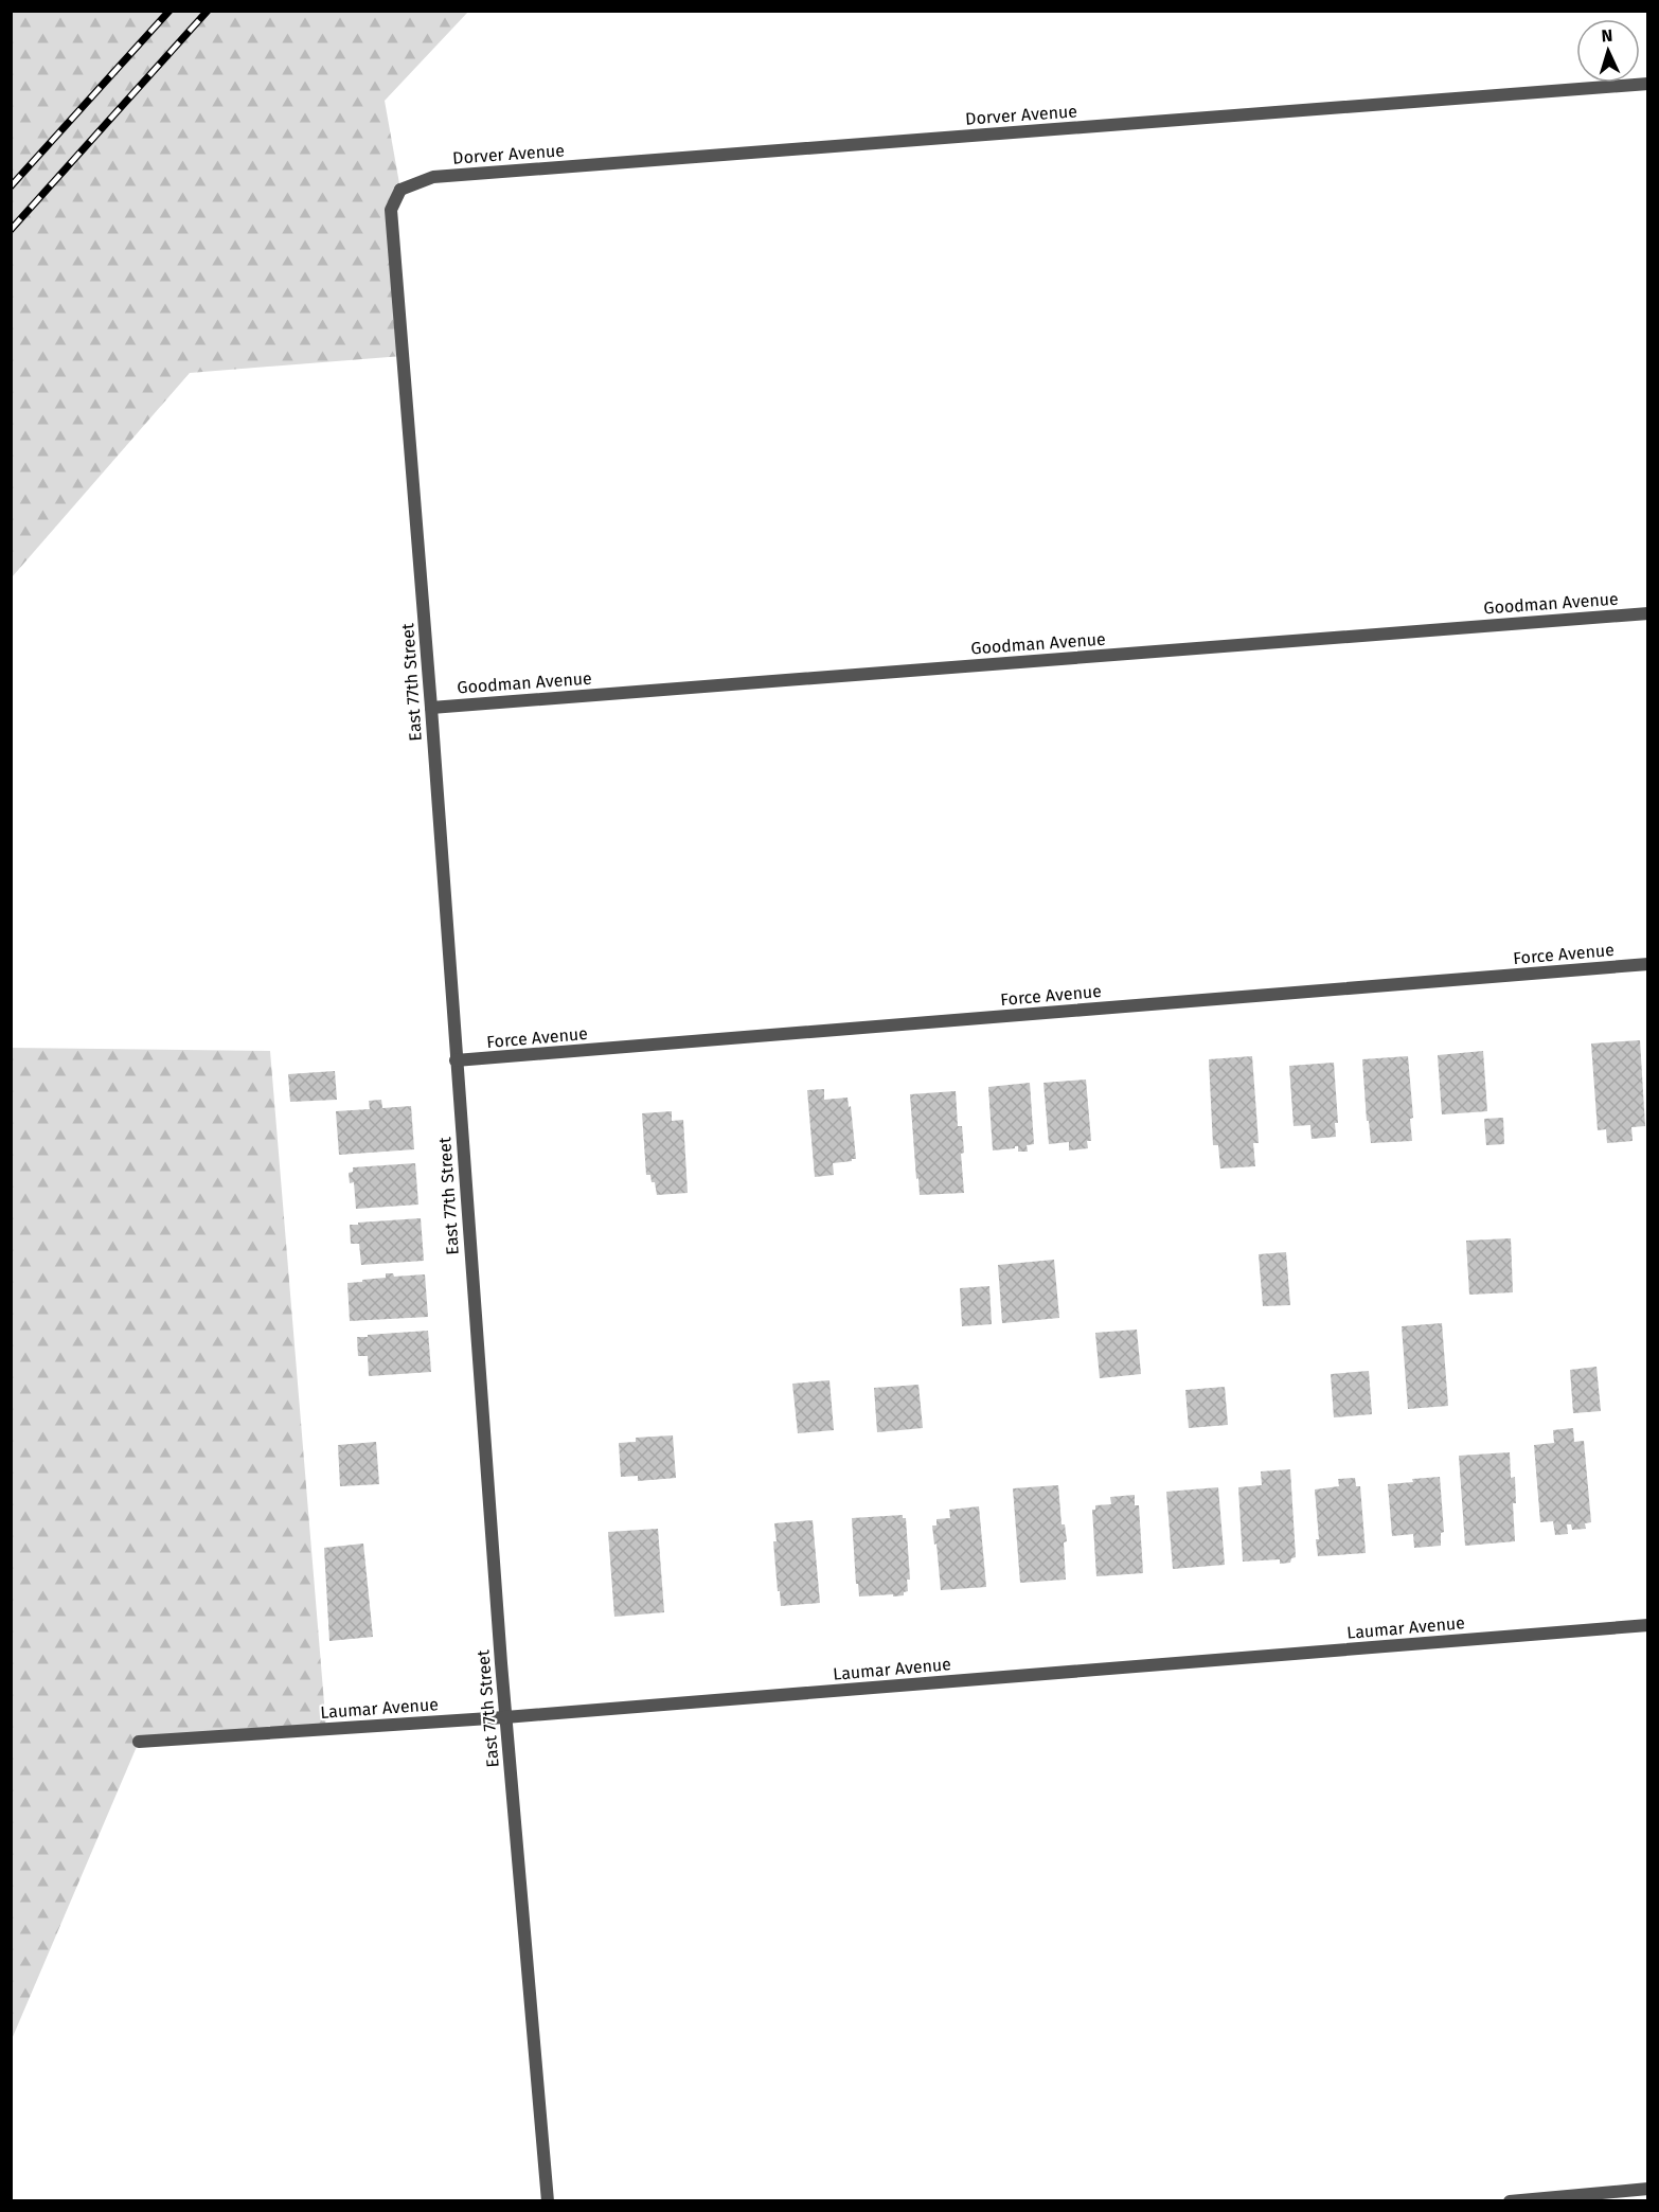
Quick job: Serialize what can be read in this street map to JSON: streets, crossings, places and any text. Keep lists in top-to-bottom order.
{
  "streets": {
    "street": [
      "Dorver Avenue",
      "Goodman Avenue",
      "East 77th Street",
      "Force Avenue",
      "Laumar Avenue"
    ]
  },
  "crossings": [
    ["Dorver Avenue", "East 77th Street"],
    ["Goodman Avenue", "East 77th Street"],
    ["East 77th Street", "Force Avenue"],
    ["East 77th Street", "Laumar Avenue"]
  ],
  "north": "top"
}
